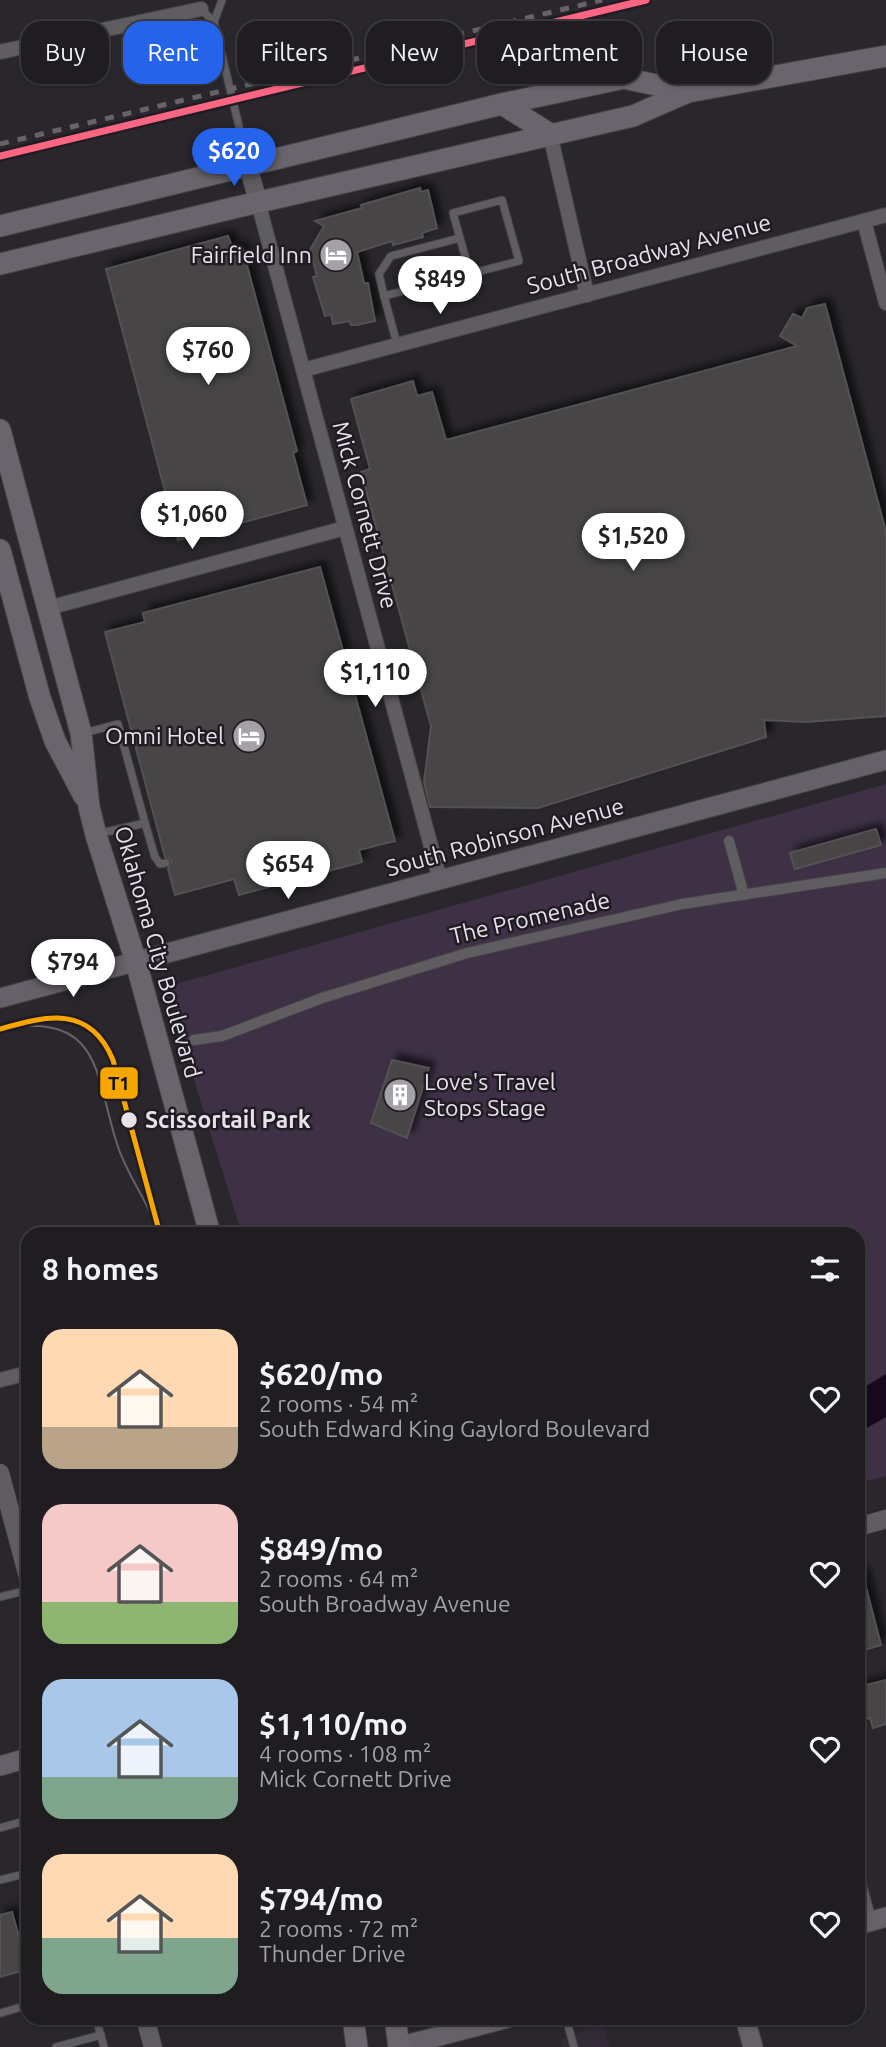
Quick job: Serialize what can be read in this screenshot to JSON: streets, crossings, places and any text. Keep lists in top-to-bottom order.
{
  "streets": {
    "main road": ["South Robinson Avenue", "Oklahoma City Boulevard"],
    "street": ["South Broadway Avenue", "Mick Cornett Drive", "The Promenade"]
  },
  "crossings": [
    ["South Broadway Avenue", "Mick Cornett Drive"],
    ["Mick Cornett Drive", "South Robinson Avenue"],
    ["South Robinson Avenue", "Oklahoma City Boulevard"]
  ],
  "places": {
    "hotel": ["Fairfield Inn", "Omni Hotel"],
    "building": ["Love's Travel Stops Stage"],
    "other": ["Scissortail Park"]
  },
  "lines": ["transit line T1"],
  "page": {
    "chip": [
      "Buy",
      "Rent",
      "Filters",
      "New",
      "Apartment",
      "House"
    ],
    "price": [
      "$620",
      "$849",
      "$760",
      "$1,060",
      "$1,520",
      "$1,110",
      "$654",
      "$794"
    ],
    "heading": "8 homes",
    "list": [
      {
        "name": "$620/mo",
        "note": "2 rooms · 54 m² · South Edward King Gaylord Boulevard"
      },
      {
        "name": "$849/mo",
        "note": "2 rooms · 64 m² · South Broadway Avenue"
      },
      {
        "name": "$1,110/mo",
        "note": "4 rooms · 108 m² · Mick Cornett Drive"
      },
      {
        "name": "$794/mo",
        "note": "2 rooms · 72 m² · Thunder Drive"
      }
    ]
  }
}
